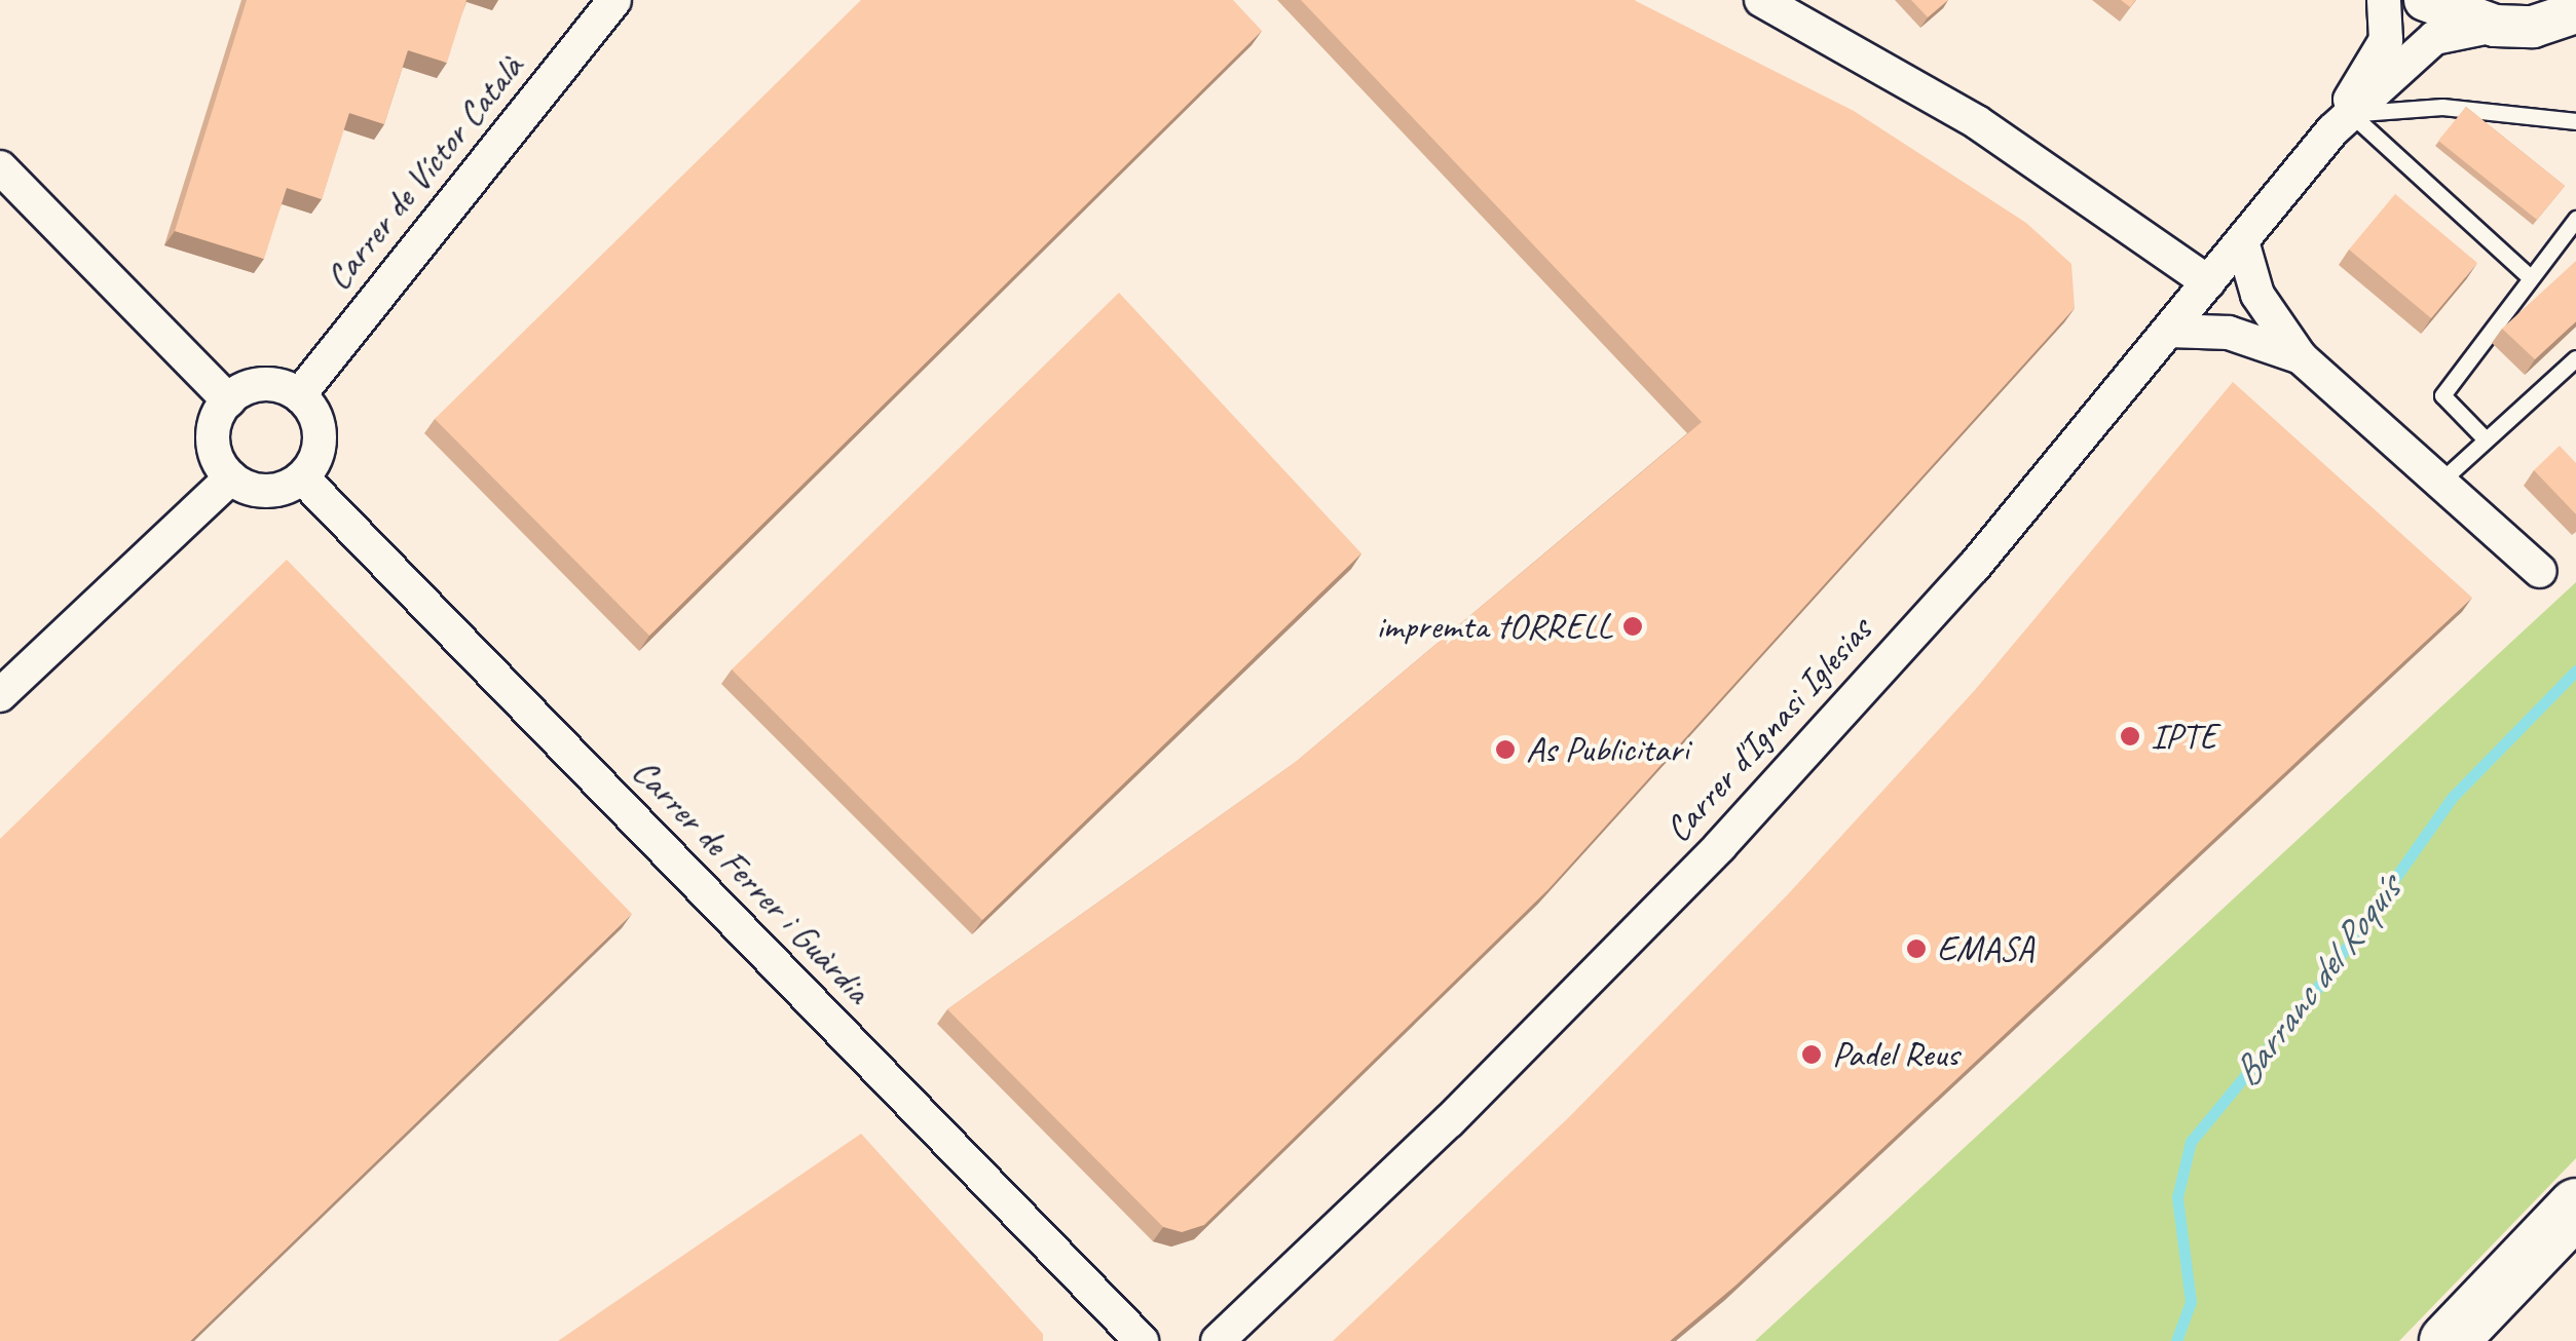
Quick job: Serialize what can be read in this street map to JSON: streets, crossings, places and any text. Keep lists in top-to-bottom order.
{
  "streets": {
    "street": ["Carrer de Víctor Català", "Carrer d'Ignasi Iglesias", "Carrer de Ferrer i Guàrdia"]
  },
  "crossings": [
    ["Carrer de Víctor Català", "Carrer de Ferrer i Guàrdia"]
  ],
  "water": ["Barranc del Roquís"],
  "places": [
    "impremta tORRELL",
    "IPTE",
    "As Publicitari",
    "EMASA",
    "Padel Reus"
  ]
}
